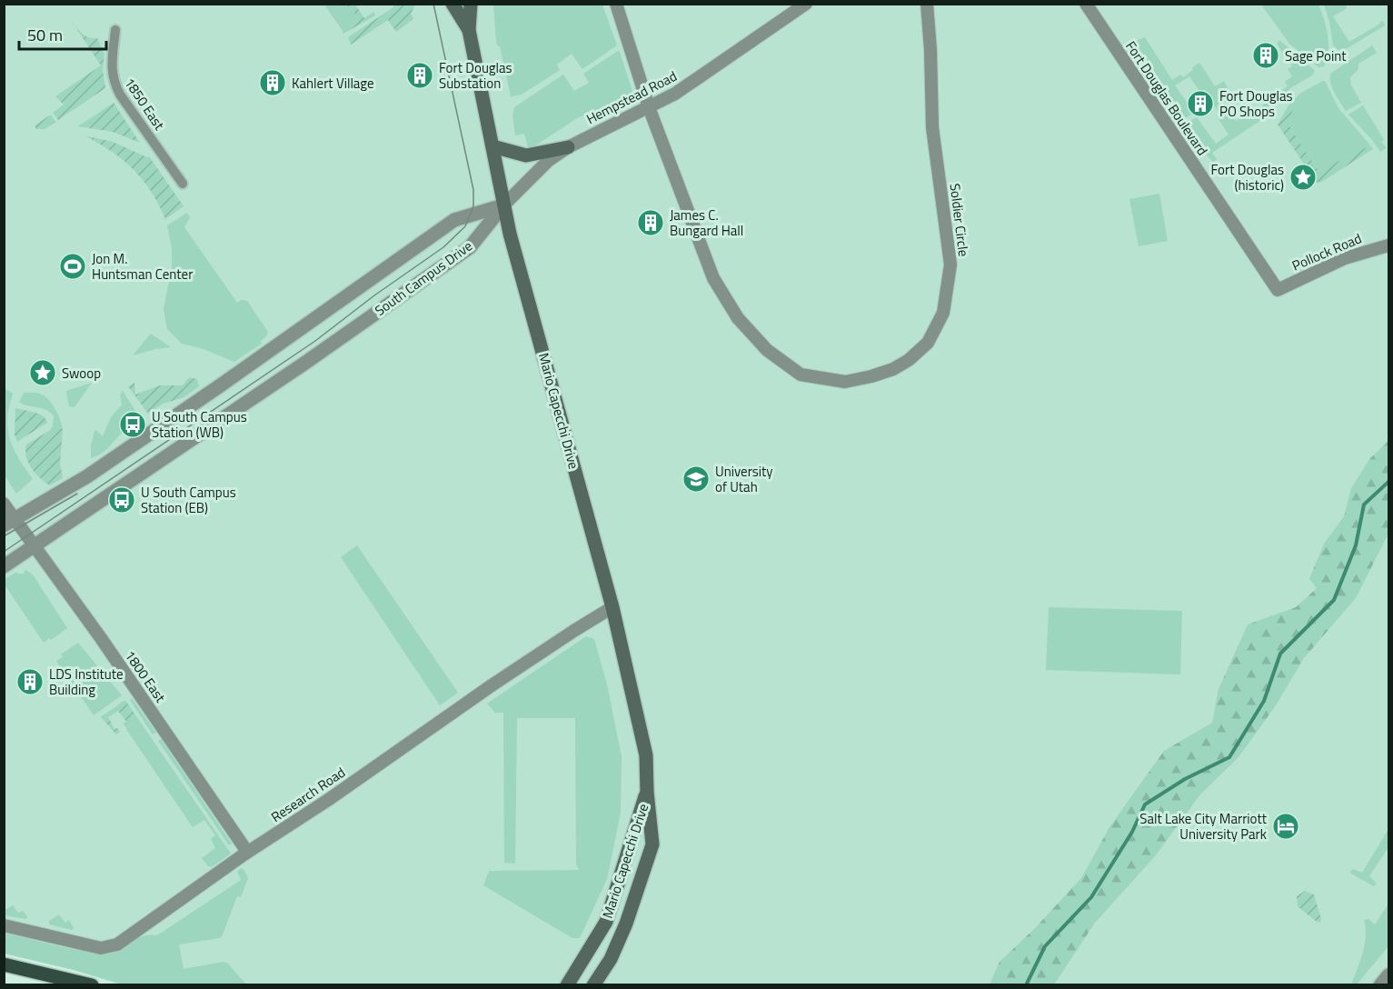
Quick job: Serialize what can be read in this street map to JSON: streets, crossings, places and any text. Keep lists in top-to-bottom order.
{
  "streets": {
    "main road": ["Mario Capecchi Drive"],
    "street": [
      "Hempstead Road",
      "Fort Douglas Boulevard",
      "1850 East",
      "Soldier Circle",
      "Pollock Road",
      "South Campus Drive",
      "1800 East",
      "Research Road"
    ]
  },
  "crossings": [
    ["Hempstead Road", "Soldier Circle"],
    ["Hempstead Road", "South Campus Drive"],
    ["Hempstead Road", "Mario Capecchi Drive"],
    ["Fort Douglas Boulevard", "Pollock Road"],
    ["South Campus Drive", "Mario Capecchi Drive"],
    ["South Campus Drive", "1800 East"],
    ["Mario Capecchi Drive", "Research Road"],
    ["1800 East", "Research Road"]
  ],
  "places": {
    "building": [
      "Sage Point",
      "Fort Douglas Substation",
      "Kahlert Village",
      "Fort Douglas PO Shops",
      "James C. Bungard Hall",
      "LDS Institute Building"
    ],
    "place": ["Fort Douglas (historic)", "Swoop"],
    "sports": ["Jon M. Huntsman Center"],
    "bus stop": ["U South Campus Station (WB)", "U South Campus Station (EB)"],
    "school or university": ["University of Utah"],
    "hotel": ["Salt Lake City Marriott University Park"]
  },
  "scale_bar": "50 m"
}
